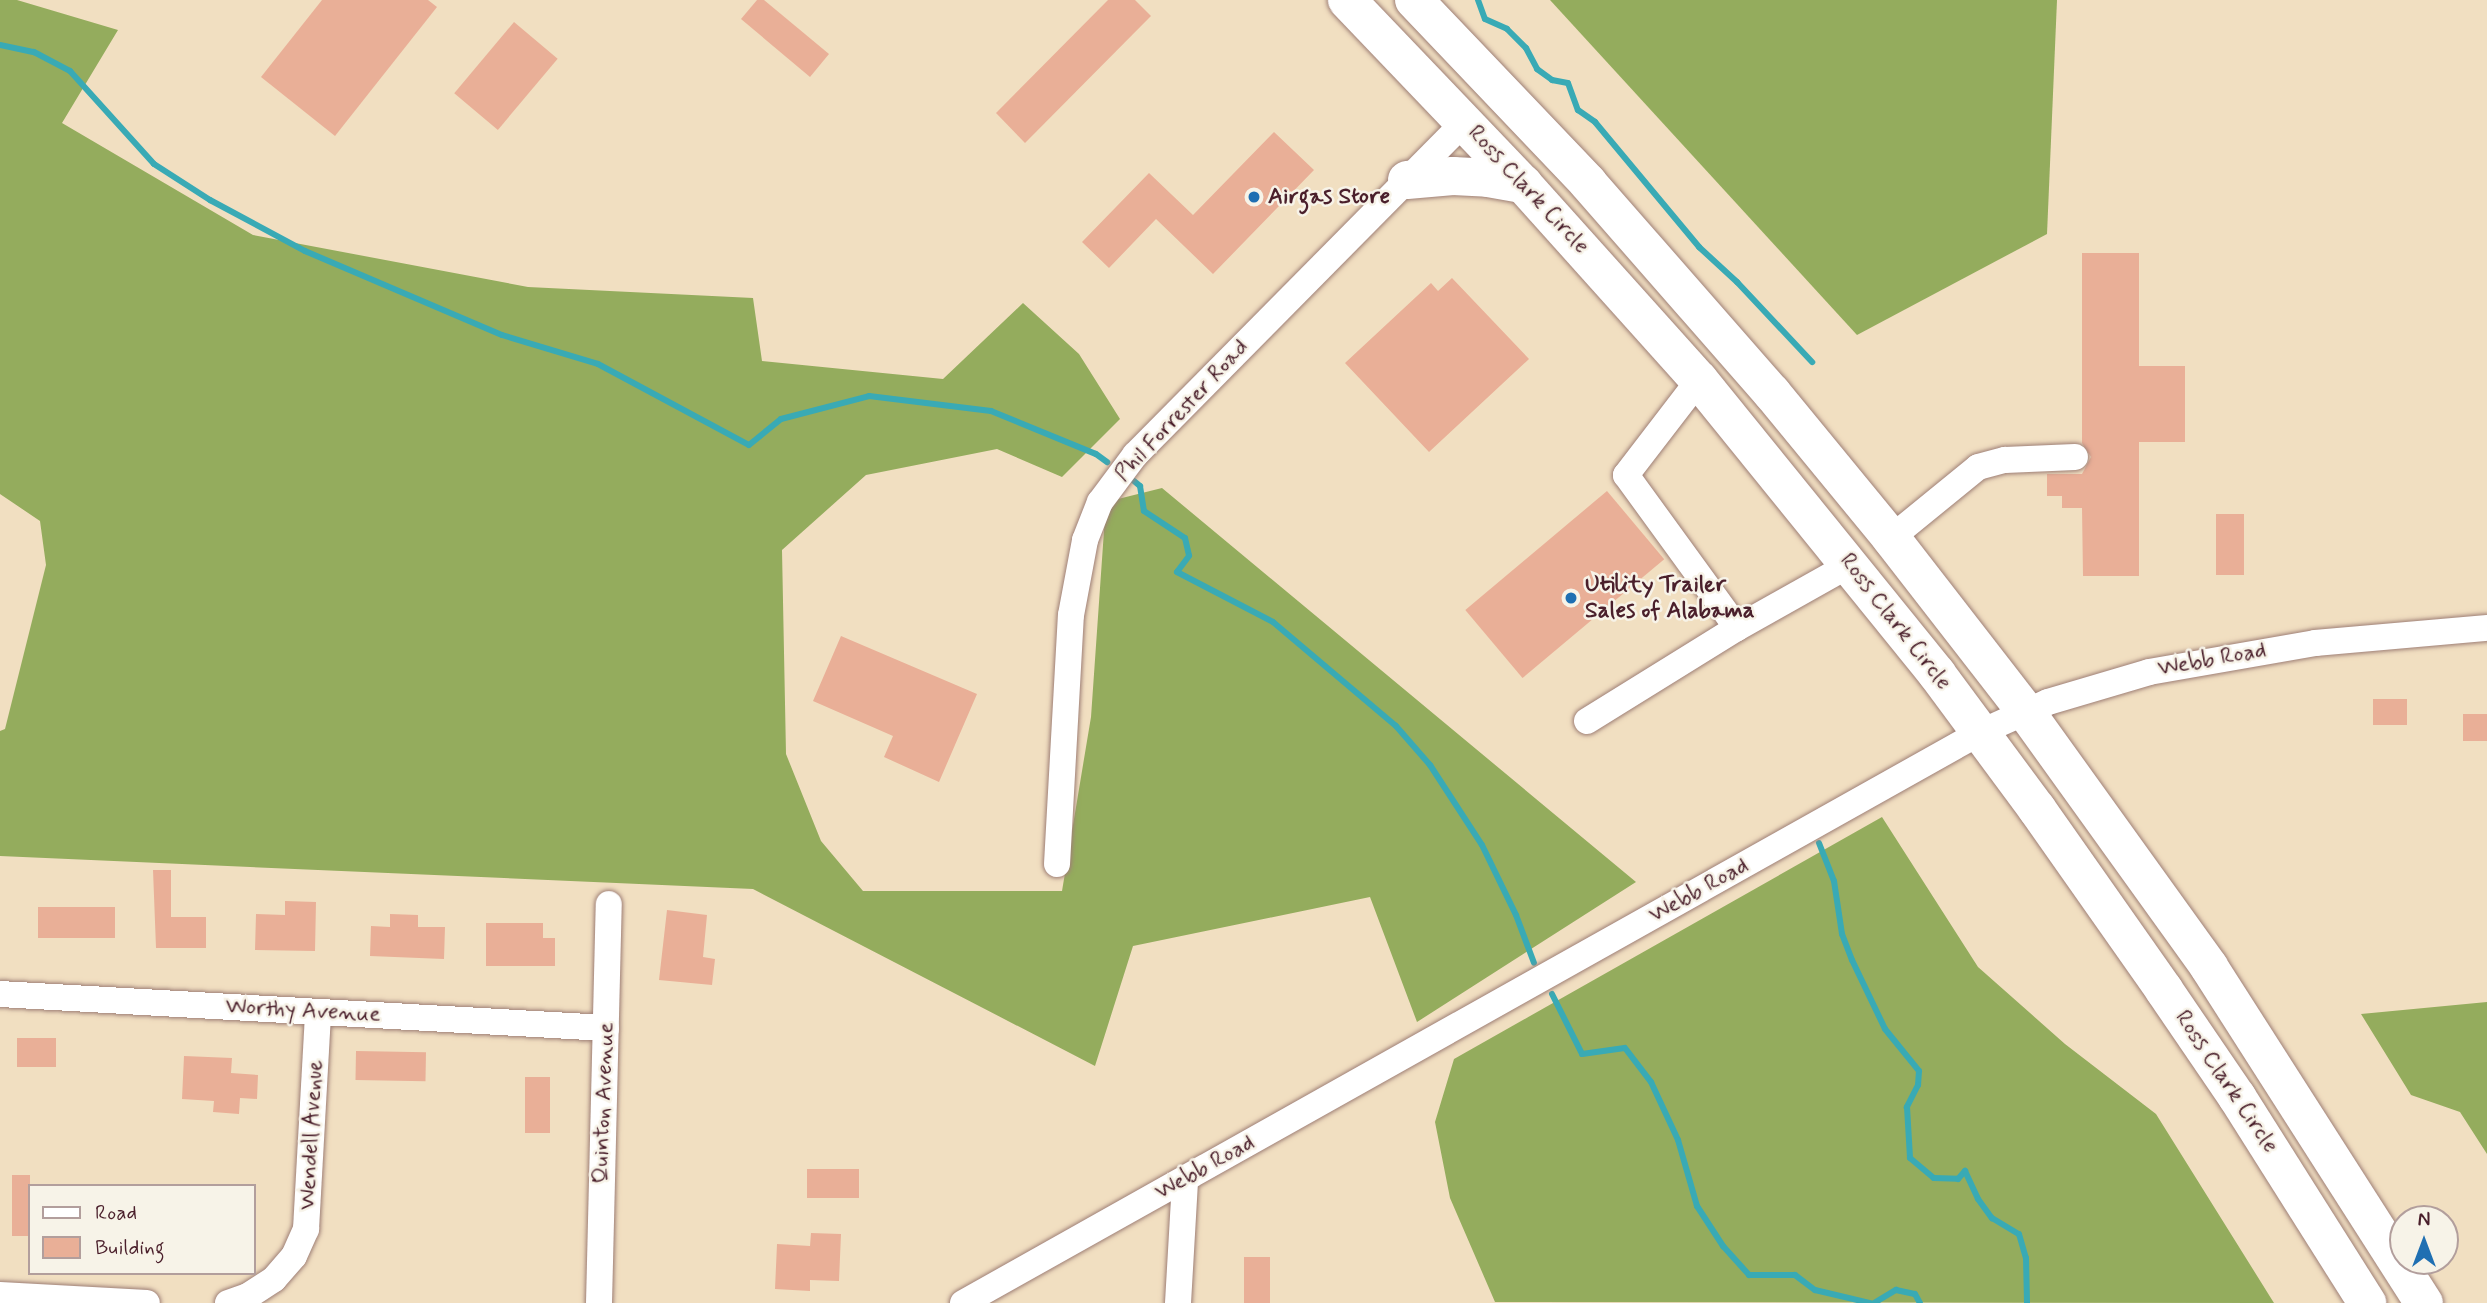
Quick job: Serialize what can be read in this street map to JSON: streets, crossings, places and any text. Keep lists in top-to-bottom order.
{
  "streets": {
    "highway": ["Ross Clark Circle"],
    "street": [
      "Phil Forrester Road",
      "Webb Road",
      "Worthy Avenue",
      "Quinton Avenue",
      "Wendell Avenue"
    ]
  },
  "crossings": [
    ["Ross Clark Circle", "Phil Forrester Road"],
    ["Ross Clark Circle", "Webb Road"],
    ["Worthy Avenue", "Quinton Avenue"],
    ["Worthy Avenue", "Wendell Avenue"]
  ],
  "places": ["Airgas Store", "Utility Trailer Sales of Alabama"],
  "legend": ["Road", "Building"],
  "north": "top"
}
